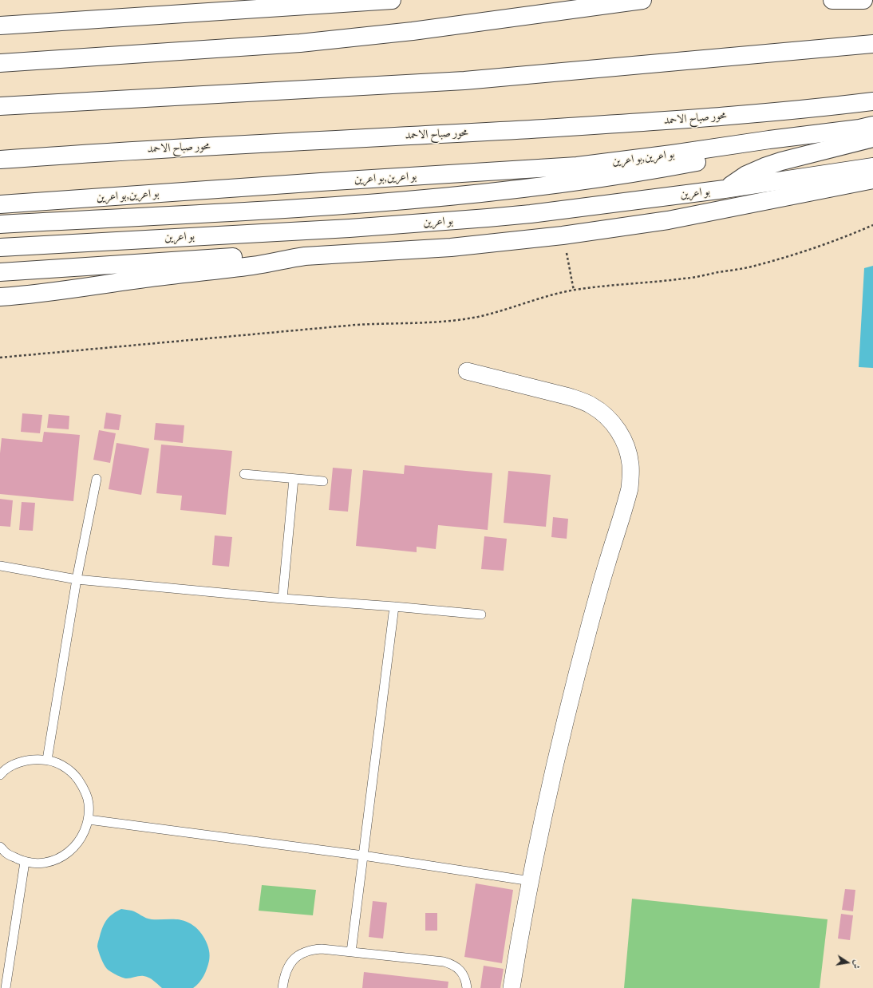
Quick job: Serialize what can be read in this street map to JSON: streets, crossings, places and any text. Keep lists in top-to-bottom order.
{
  "streets": {
    "main road": ["محور صباح الاحمد", "بو اعرين,بو اعرين", "بو اعرين"]
  },
  "north": "right"
}
